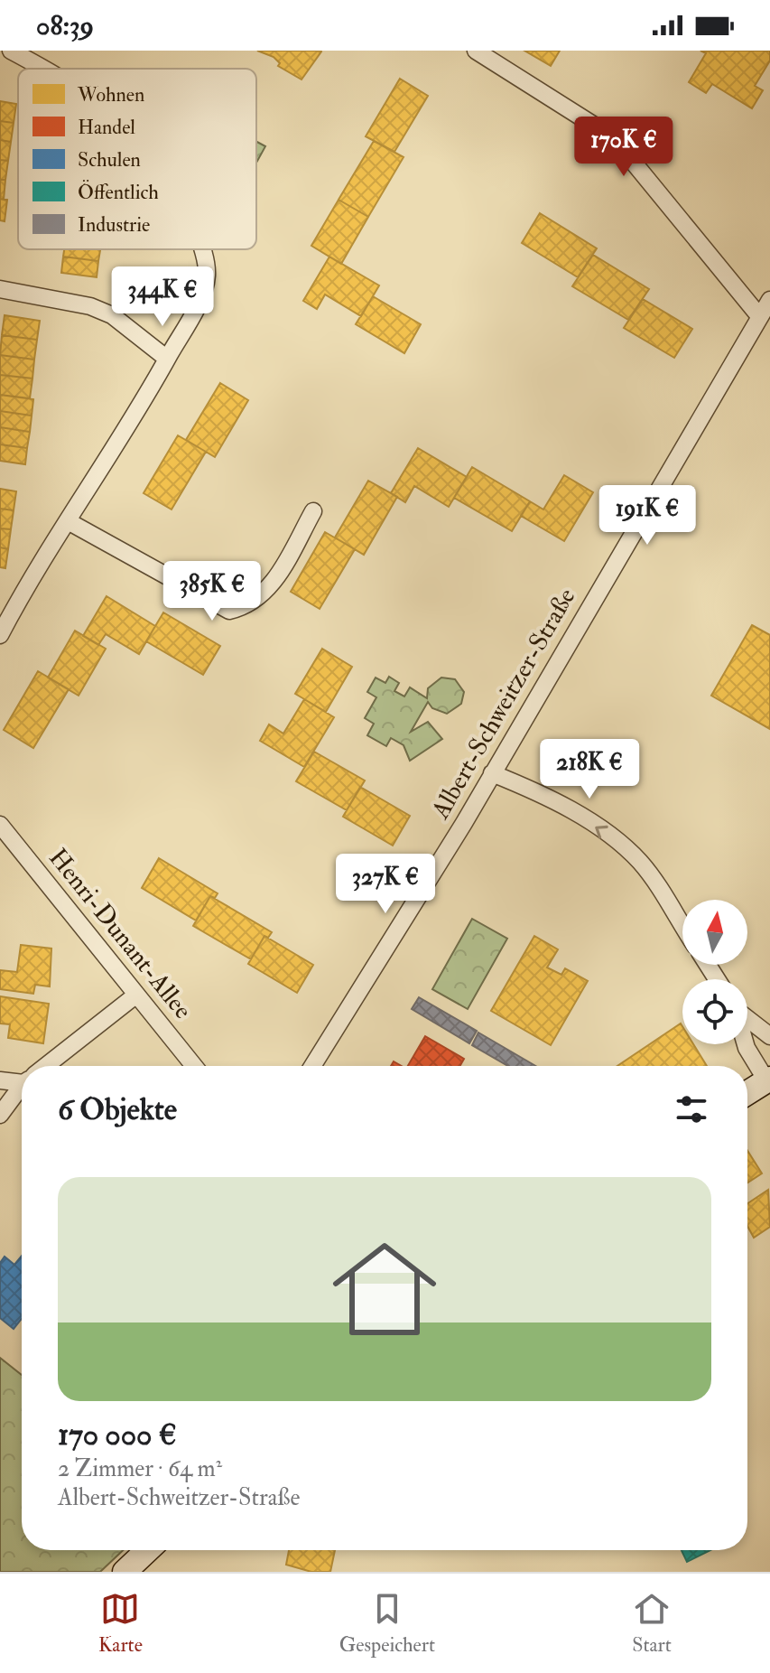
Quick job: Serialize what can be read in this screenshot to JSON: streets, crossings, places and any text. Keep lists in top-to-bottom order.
{
  "streets": {
    "street": ["Albert-Schweitzer-Straße", "Henri-Dunant-Allee"]
  },
  "legend": [
    "Wohnen",
    "Handel",
    "Schulen",
    "Öffentlich",
    "Industrie"
  ],
  "north": "top",
  "page": {
    "status": "08:39",
    "price": [
      "170K €",
      "344K €",
      "191K €",
      "385K €",
      "218K €",
      "327K €"
    ],
    "heading": "6 Objekte",
    "list": [
      {
        "name": "170 000 €",
        "note": "2 Zimmer · 64 m² · Albert-Schweitzer-Straße"
      }
    ],
    "tabs": ["Karte", "Gespeichert", "Start"]
  }
}
